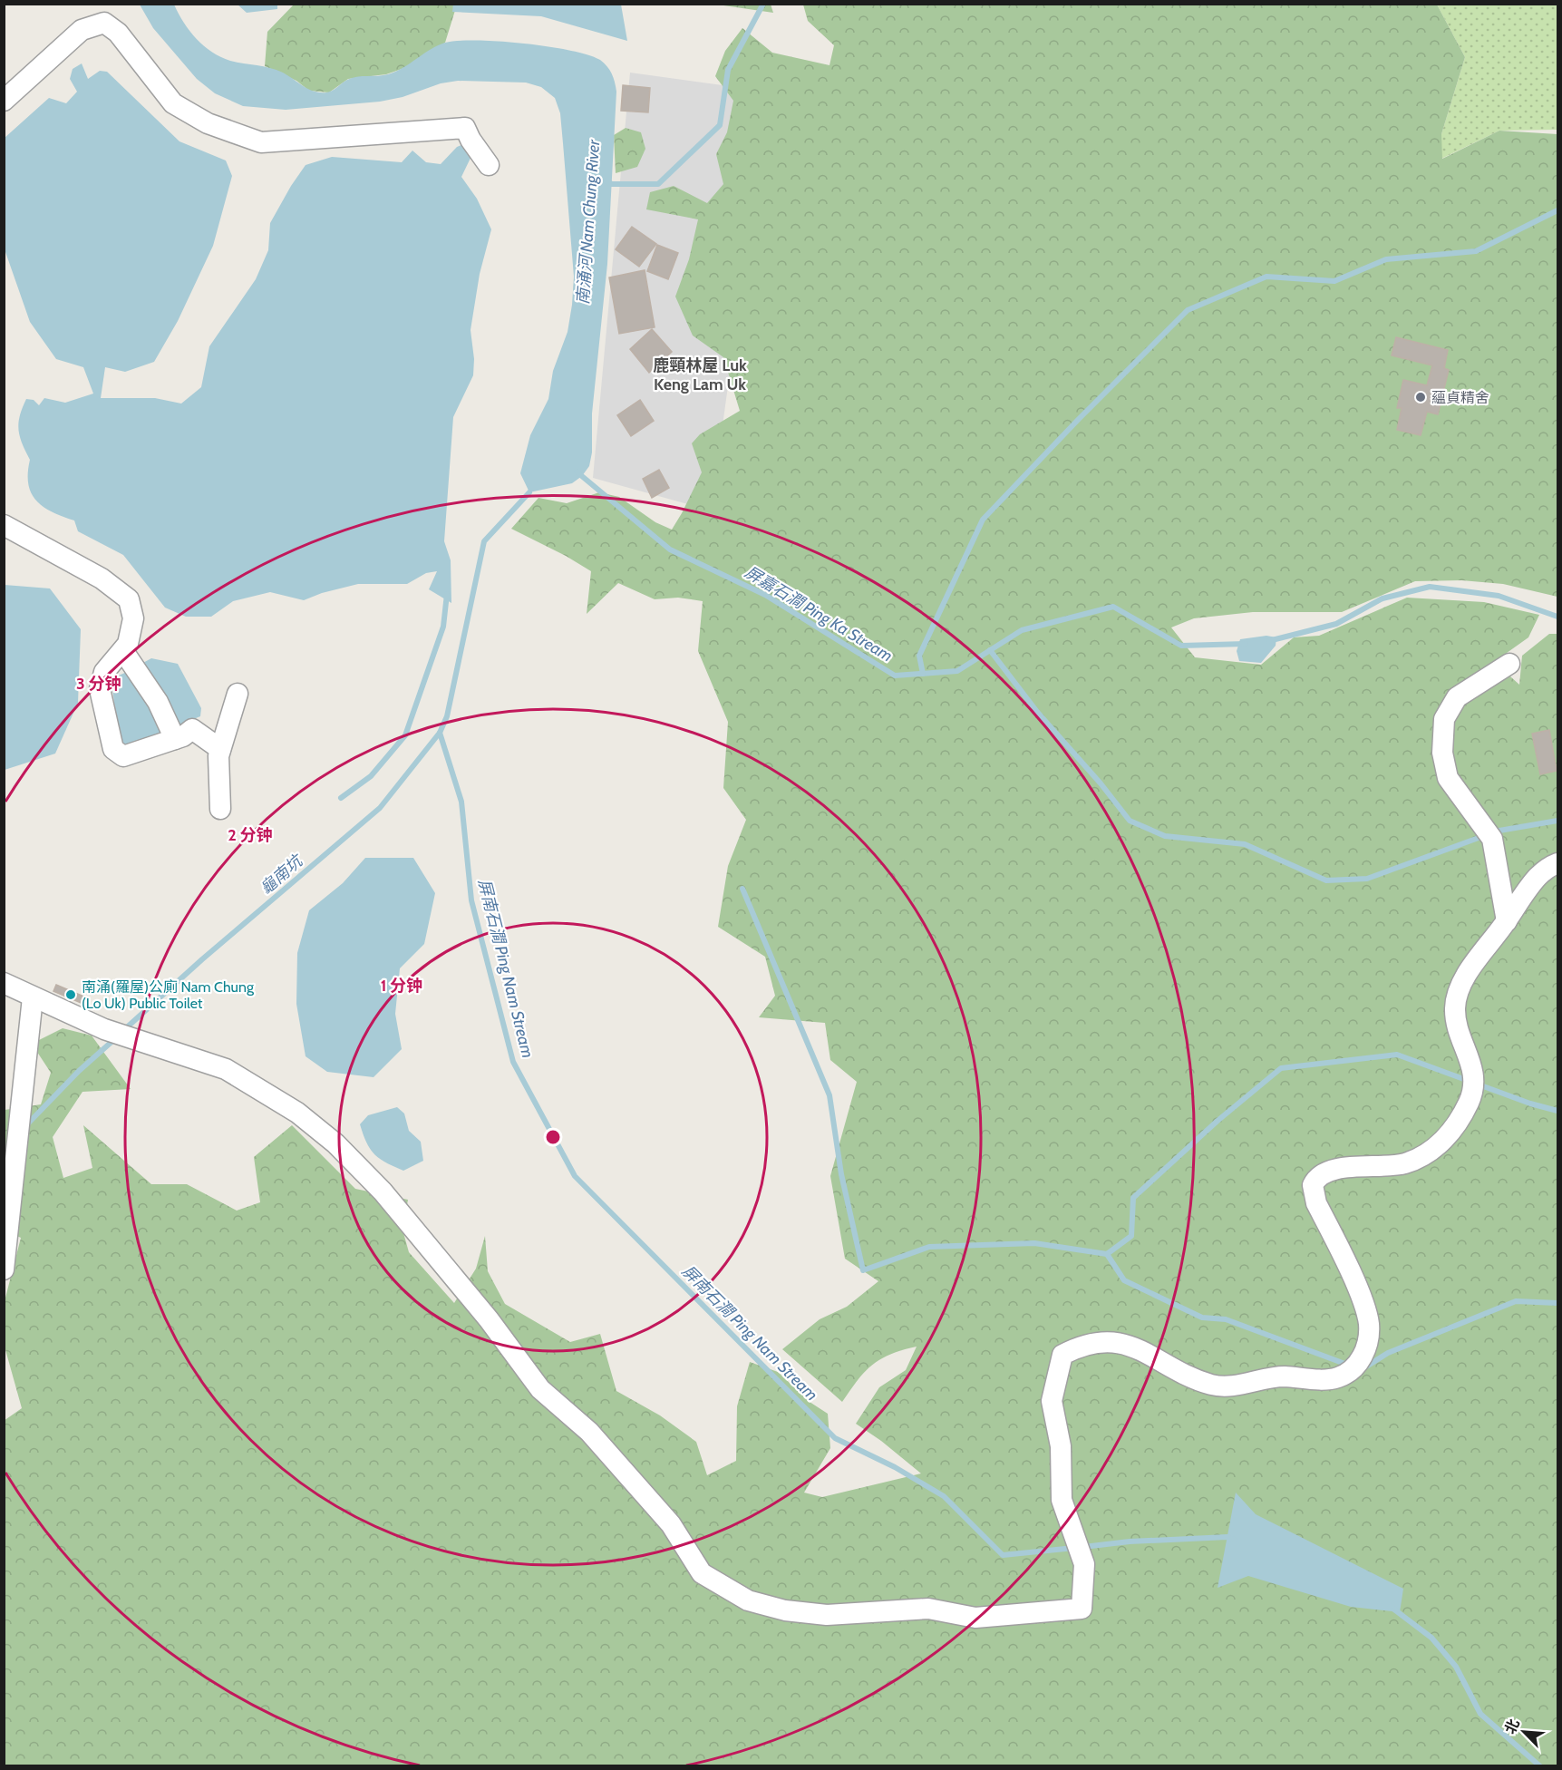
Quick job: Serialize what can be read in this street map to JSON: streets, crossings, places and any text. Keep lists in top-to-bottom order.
{
  "districts": ["鹿頸林屋 Luk Keng Lam Uk"],
  "water": [
    "南涌河 Nam Chung River",
    "屏嘉石澗 Ping Ka Stream",
    "龜南坑",
    "屏南石澗 Ping Nam Stream"
  ],
  "places": ["蘊貞精舍", "南涌(羅屋)公廁 Nam Chung (Lo Uk) Public Toilet"],
  "north": "top left",
  "rings": ["3 分钟", "2 分钟", "1 分钟"]
}
